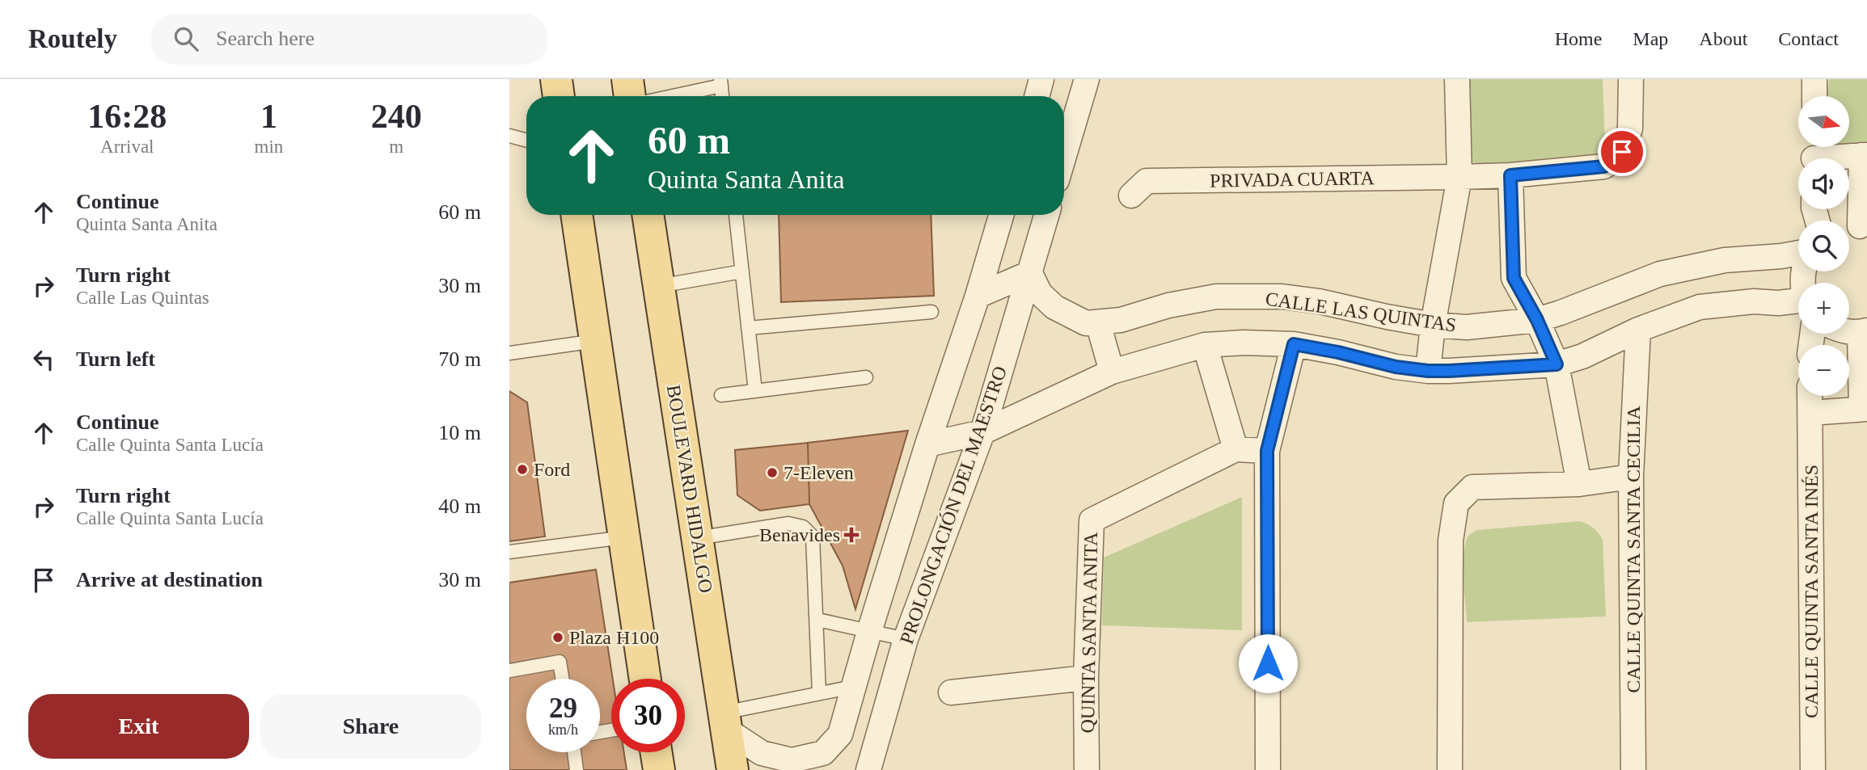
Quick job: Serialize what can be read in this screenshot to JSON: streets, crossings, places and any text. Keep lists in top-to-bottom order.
{
  "streets": {
    "main road": ["BOULEVARD HIDALGO"],
    "street": [
      "PRIVADA CUARTA",
      "CALLE LAS QUINTAS",
      "PROLONGACIÓN DEL MAESTRO",
      "CALLE QUINTA SANTA CECILIA",
      "CALLE QUINTA SANTA INÉS",
      "QUINTA SANTA ANITA"
    ]
  },
  "crossings": [
    ["CALLE LAS QUINTAS", "PROLONGACIÓN DEL MAESTRO"],
    ["CALLE LAS QUINTAS", "CALLE QUINTA SANTA CECILIA"],
    ["BOULEVARD HIDALGO", "PROLONGACIÓN DEL MAESTRO"]
  ],
  "places": {
    "other": ["Ford", "7-Eleven", "Plaza H100"],
    "health": ["Benavides"]
  },
  "north": "right",
  "page": {
    "header": "Routely",
    "search": "Search here",
    "nav": [
      "Home",
      "Map",
      "About",
      "Contact"
    ],
    "eta": [
      "16:28",
      "Arrival",
      "1",
      "min",
      "240",
      "m"
    ],
    "map_buttons": ["+", "−"],
    "turn": ["60 m", "Quinta Santa Anita"],
    "list": [
      {
        "name": "Continue",
        "note": "Quinta Santa Anita",
        "value": "60 m"
      },
      {
        "name": "Turn right",
        "note": "Calle Las Quintas",
        "value": "30 m"
      },
      {
        "name": "Turn left",
        "value": "70 m"
      },
      {
        "name": "Continue",
        "note": "Calle Quinta Santa Lucía",
        "value": "10 m"
      },
      {
        "name": "Turn right",
        "note": "Calle Quinta Santa Lucía",
        "value": "40 m"
      },
      {
        "name": "Arrive at destination",
        "value": "30 m"
      }
    ],
    "speed": "29 km/h",
    "limit": "30",
    "buttons": ["Exit", "Share"]
  }
}
